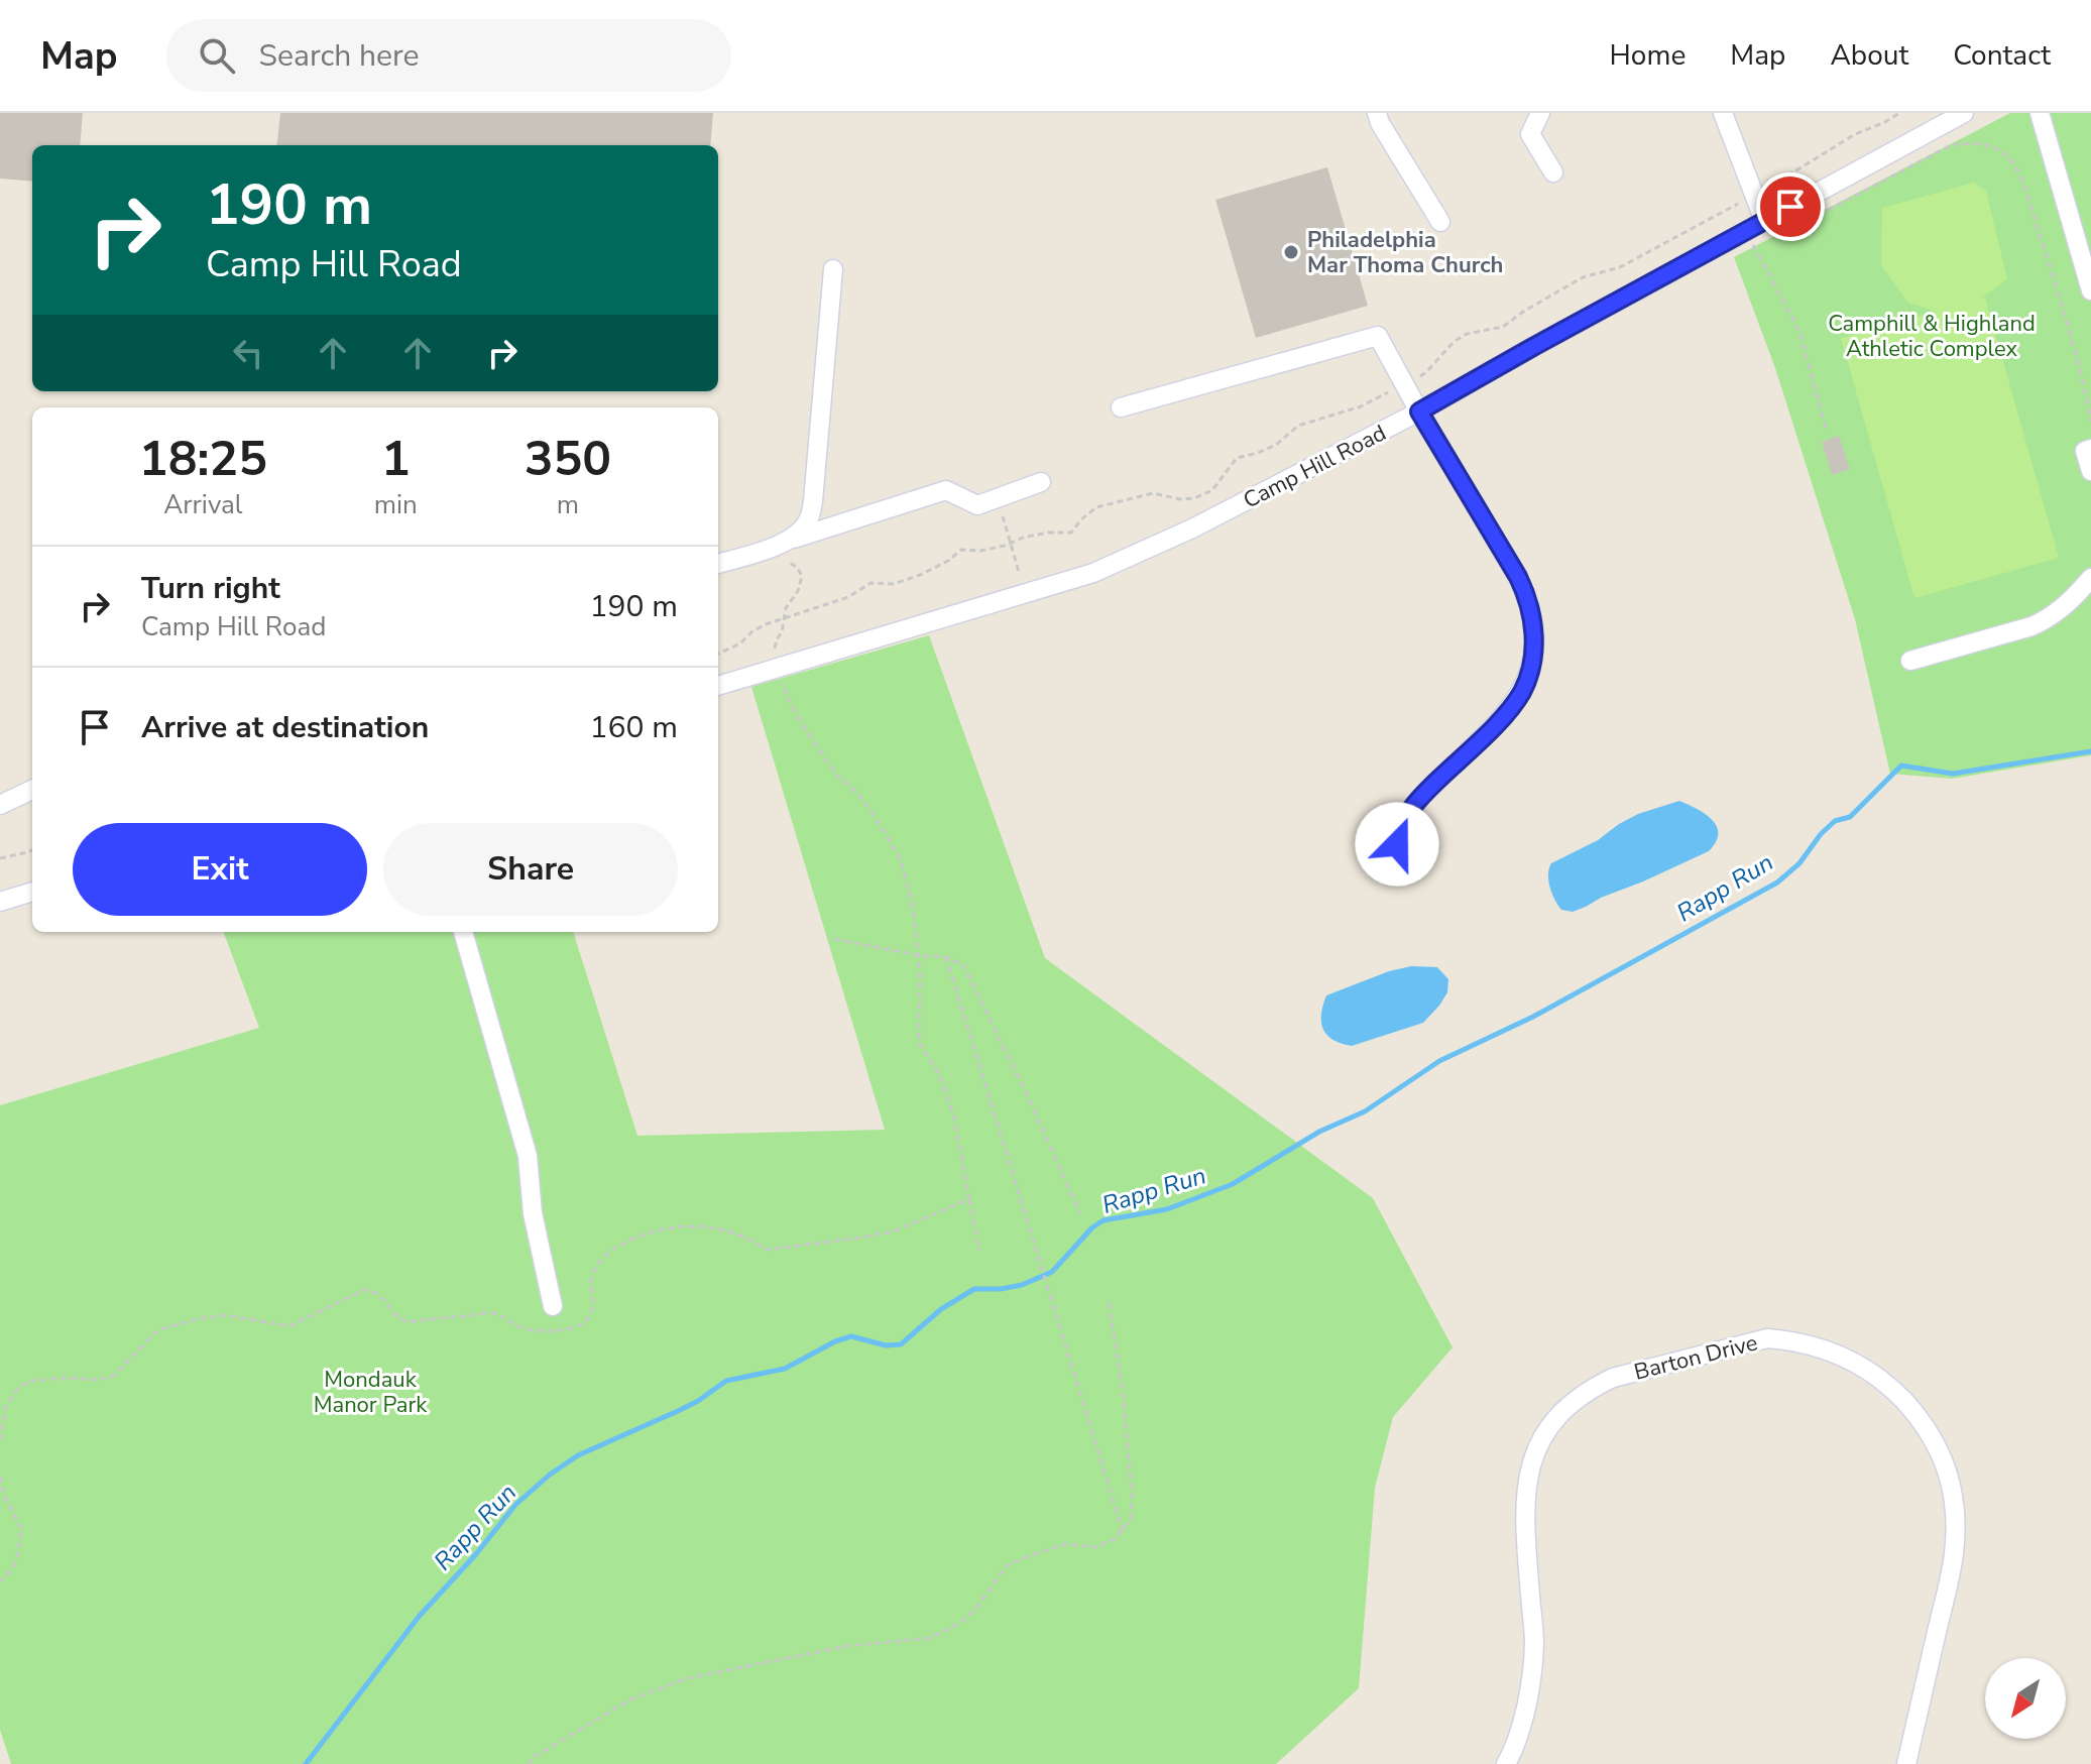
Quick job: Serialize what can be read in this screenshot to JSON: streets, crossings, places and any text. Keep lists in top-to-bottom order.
{
  "streets": {
    "street": ["Camp Hill Road", "Barton Drive"]
  },
  "water": ["Rapp Run"],
  "parks": ["Camphill & Highland Athletic Complex", "Mondauk Manor Park"],
  "places": ["Philadelphia Mar Thoma Church"],
  "north": "bottom left",
  "page": {
    "header": "Map",
    "search": "Search here",
    "nav": [
      "Home",
      "Map",
      "About",
      "Contact"
    ],
    "turn": ["190 m", "Camp Hill Road"],
    "eta": [
      "18:25",
      "Arrival",
      "1",
      "min",
      "350",
      "m"
    ],
    "list": [
      {
        "name": "Turn right",
        "note": "Camp Hill Road",
        "value": "190 m"
      },
      {
        "name": "Arrive at destination",
        "value": "160 m"
      }
    ],
    "buttons": ["Exit", "Share"]
  }
}
